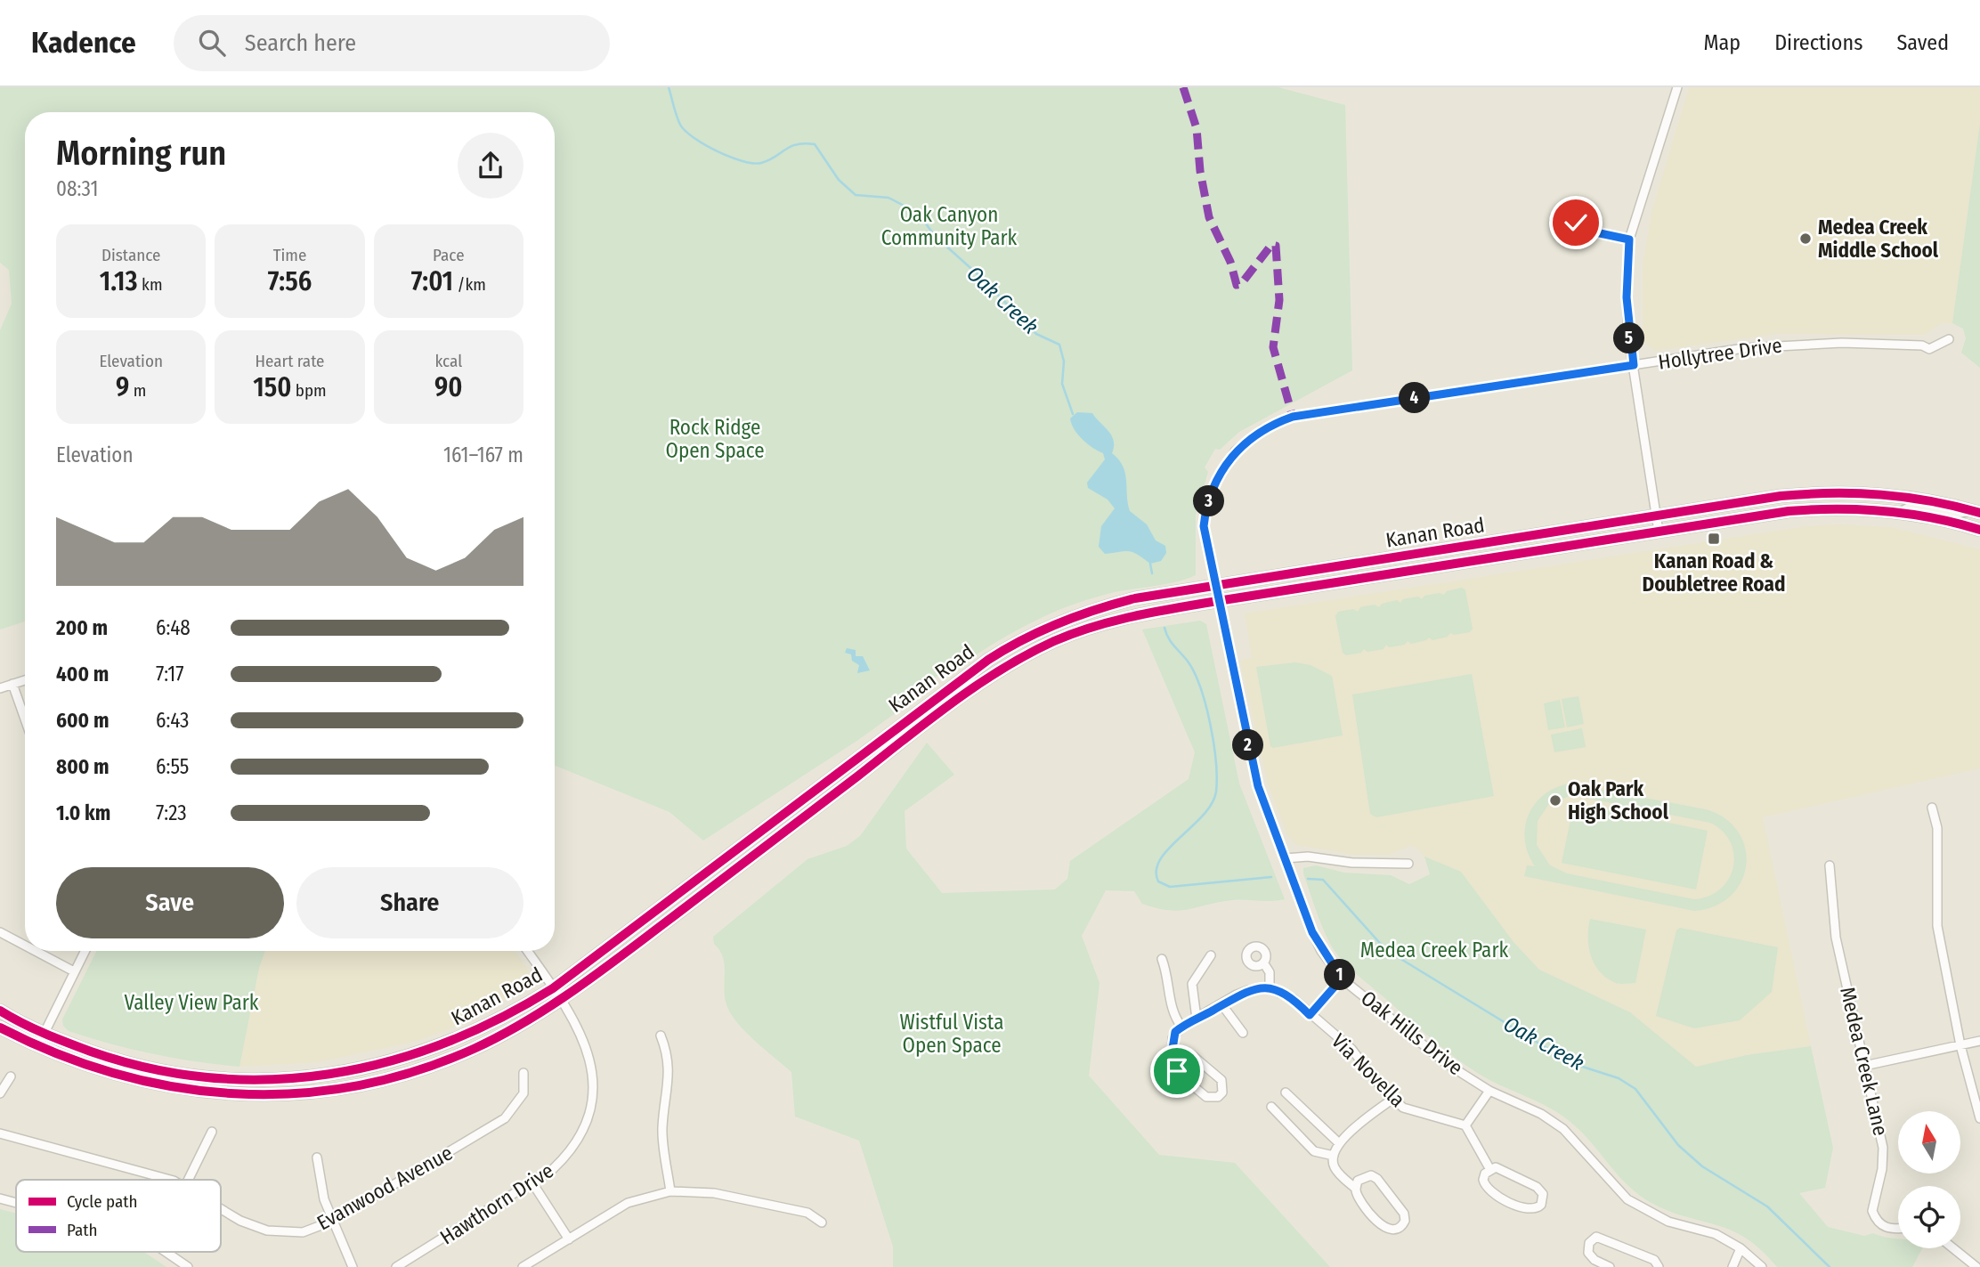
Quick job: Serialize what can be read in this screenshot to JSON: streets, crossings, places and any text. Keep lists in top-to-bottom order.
{
  "streets": {
    "main road": ["Kanan Road"],
    "street": [
      "Hollytree Drive",
      "Oak Hills Drive",
      "Medea Creek Lane",
      "Via Novella",
      "Evanwood Avenue",
      "Hawthorn Drive"
    ]
  },
  "crossings": [
    ["Hollytree Drive", "Kanan Road"],
    ["Hollytree Drive", "Oak Hills Drive"],
    ["Kanan Road", "Oak Hills Drive"],
    ["Kanan Road", "Hawthorn Drive"]
  ],
  "water": ["Oak Creek"],
  "parks": [
    "Oak Canyon Community Park",
    "Rock Ridge Open Space",
    "Medea Creek Park",
    "Valley View Park",
    "Wistful Vista Open Space"
  ],
  "places": {
    "other": ["Medea Creek Middle School", "Oak Park High School"],
    "transit": ["Kanan Road & Doubletree Road"]
  },
  "legend": ["Cycle path", "Path"],
  "north": "top",
  "page": {
    "header": "Kadence",
    "search": "Search here",
    "nav": ["Map", "Directions", "Saved"],
    "heading": ["Morning run", "08:31"],
    "stats": [
      ["Distance", "1.13 km"],
      ["Time", "7:56"],
      ["Pace", "7:01 /km"],
      ["Elevation", "9 m"],
      ["Heart rate", "150 bpm"],
      ["kcal", "90"]
    ],
    "pins": [
      "5",
      "4",
      "3",
      "2",
      "1"
    ],
    "chart": ["Elevation", "161–167 m"],
    "list": [
      {
        "name": "200 m",
        "note": "6:48"
      },
      {
        "name": "400 m",
        "note": "7:17"
      },
      {
        "name": "600 m",
        "note": "6:43"
      },
      {
        "name": "800 m",
        "note": "6:55"
      },
      {
        "name": "1.0 km",
        "note": "7:23"
      }
    ],
    "buttons": ["Save", "Share"]
  }
}
